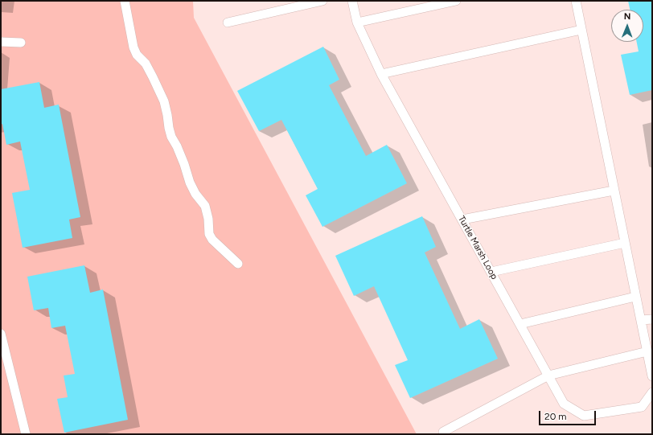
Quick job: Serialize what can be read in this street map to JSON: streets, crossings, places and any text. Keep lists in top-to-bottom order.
{
  "streets": {
    "lane": ["Turtle Marsh Loop"]
  },
  "scale_bar": "20 m",
  "north": "top"
}
